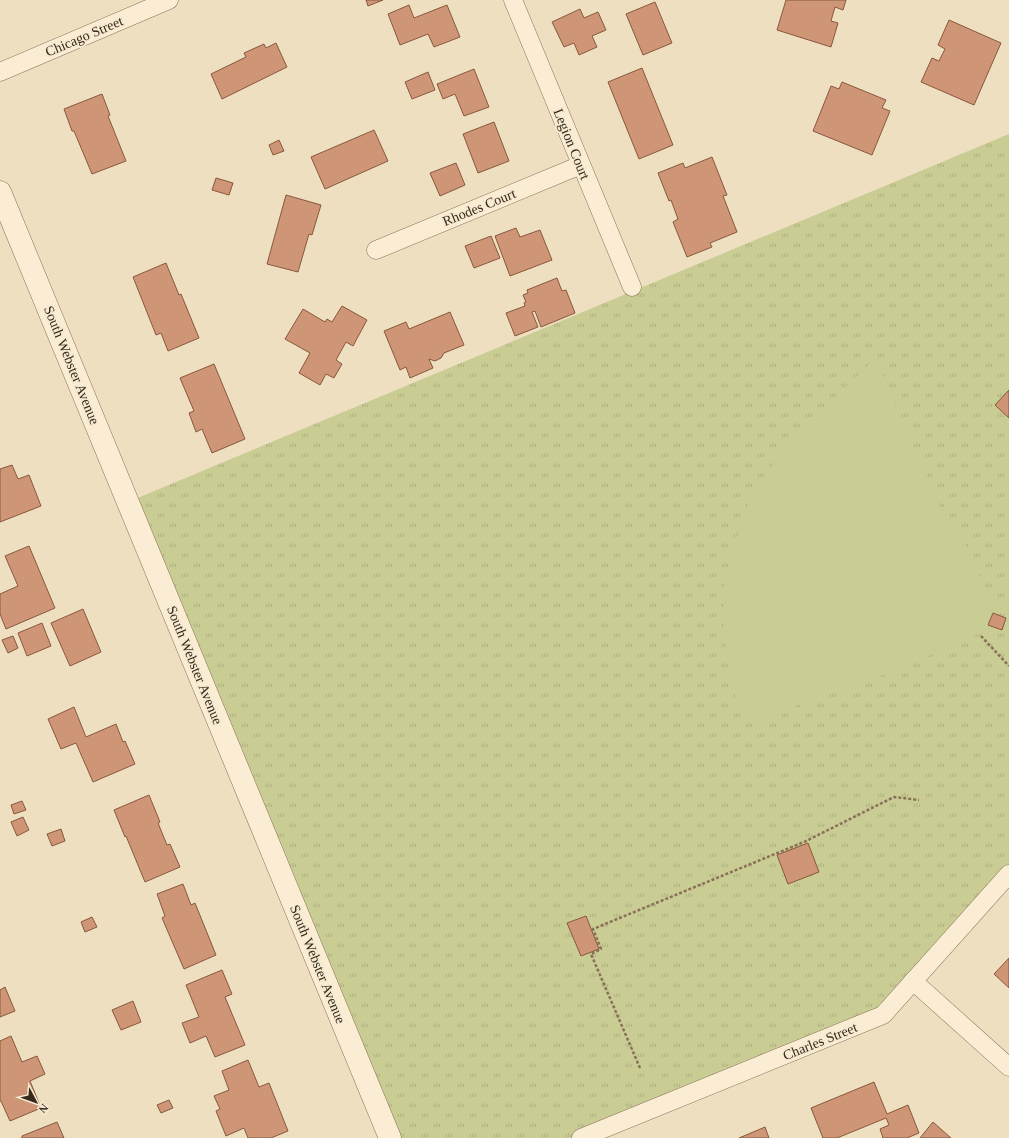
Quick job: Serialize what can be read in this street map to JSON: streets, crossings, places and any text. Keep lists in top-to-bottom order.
{
  "streets": {
    "street": [
      "Chicago Street",
      "Legion Court",
      "Rhodes Court",
      "South Webster Avenue",
      "Charles Street"
    ]
  },
  "crossings": [
    ["Legion Court", "Rhodes Court"]
  ],
  "north": "bottom right"
}
